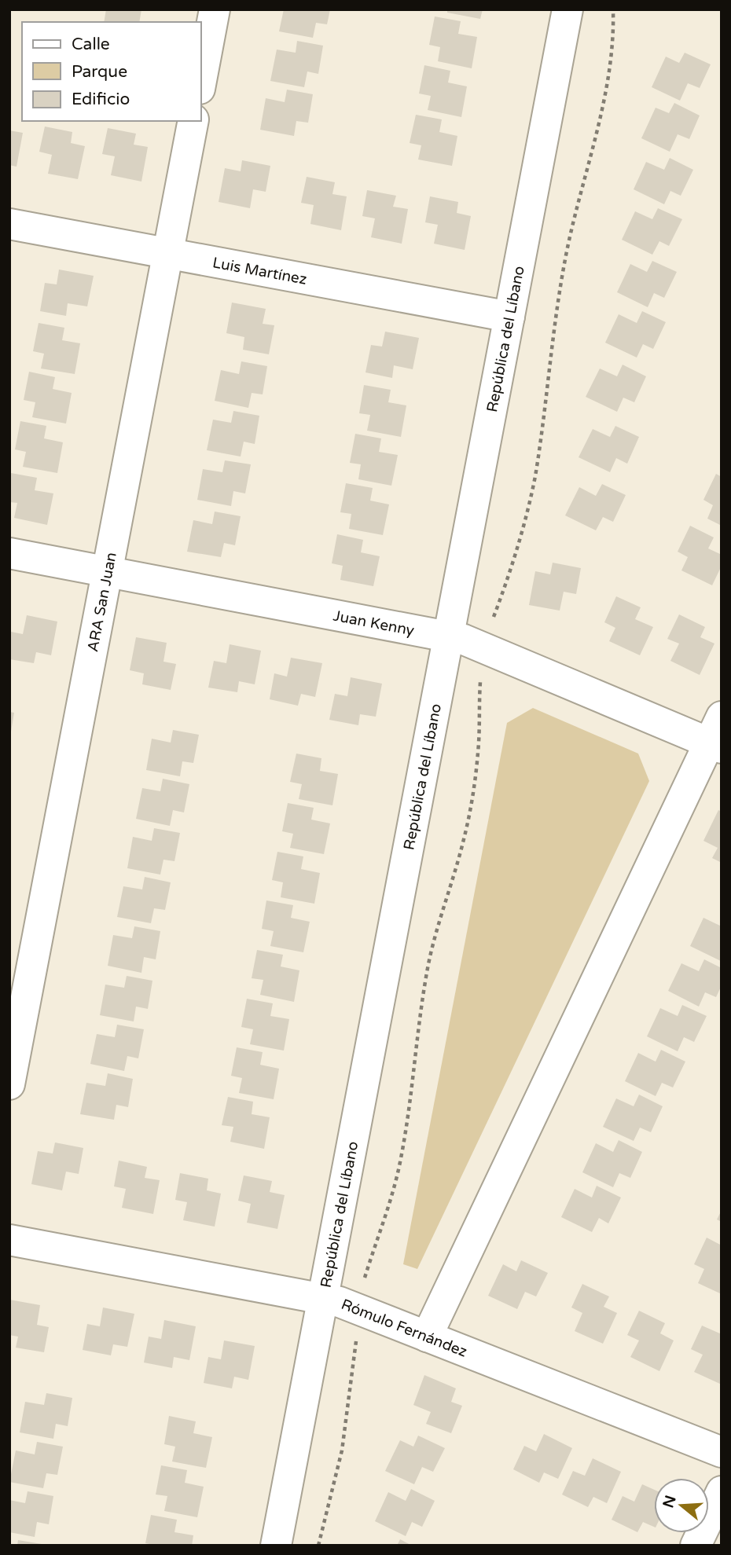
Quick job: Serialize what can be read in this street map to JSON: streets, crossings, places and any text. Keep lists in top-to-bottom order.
{
  "streets": {
    "street": [
      "Luis Martínez",
      "República del Líbano",
      "ARA San Juan",
      "Juan Kenny",
      "Rómulo Fernández"
    ]
  },
  "crossings": [
    ["Luis Martínez", "República del Líbano"],
    ["Luis Martínez", "ARA San Juan"],
    ["República del Líbano", "Juan Kenny"],
    ["República del Líbano", "Rómulo Fernández"],
    ["ARA San Juan", "Juan Kenny"]
  ],
  "legend": ["Calle", "Parque", "Edificio"],
  "north": "left"
}
